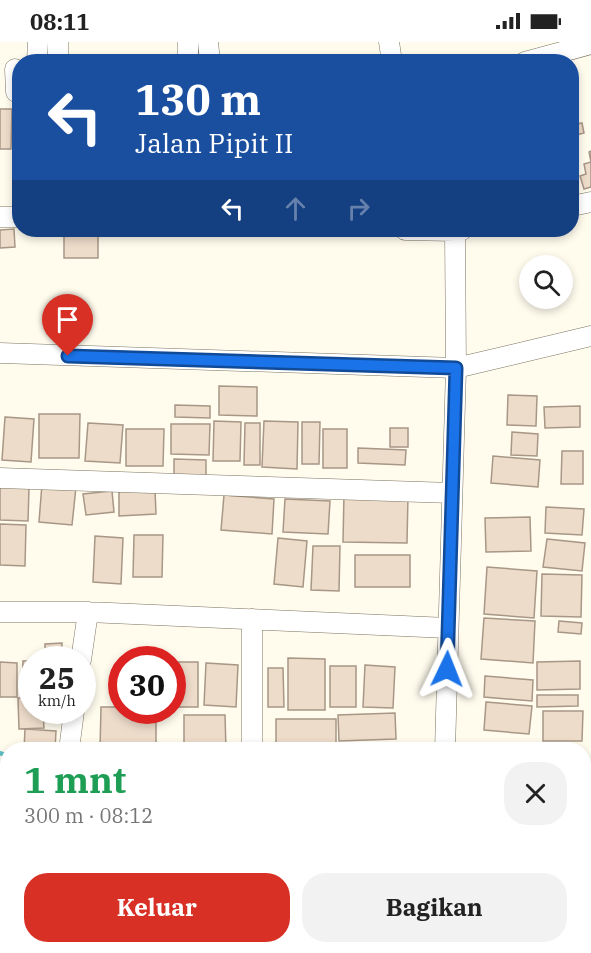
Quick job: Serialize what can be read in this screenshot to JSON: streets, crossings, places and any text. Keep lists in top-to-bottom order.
{
  "page": {
    "status": "08:11",
    "turn": ["130 m", "Jalan Pipit II"],
    "speed": "25 km/h",
    "limit": "30",
    "heading": ["1 mnt", "300 m · 08:12"],
    "buttons": ["Keluar", "Bagikan"]
  }
}
